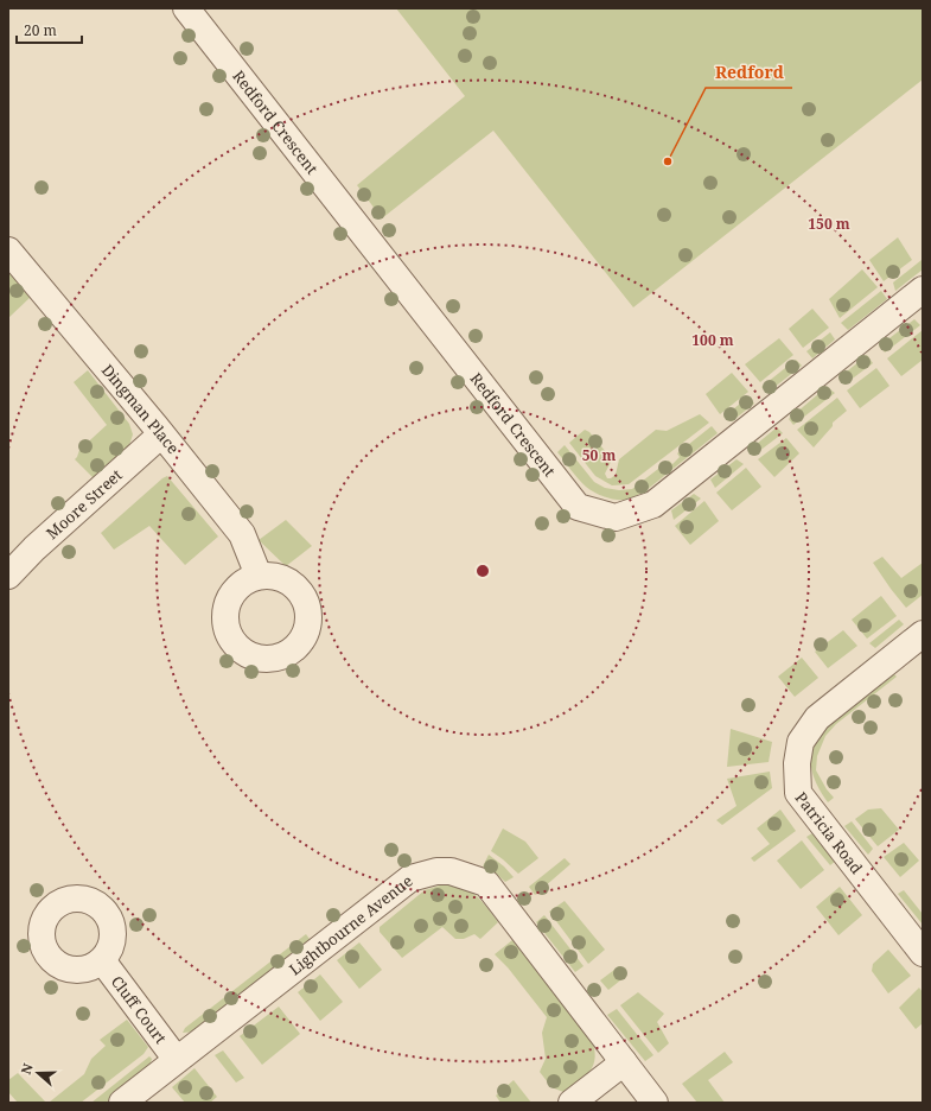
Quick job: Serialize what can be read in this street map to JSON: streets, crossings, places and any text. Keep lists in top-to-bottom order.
{
  "streets": {
    "street": [
      "Redford Crescent",
      "Dingman Place",
      "Moore Street",
      "Patricia Road",
      "Lightbourne Avenue",
      "Cluff Court"
    ]
  },
  "crossings": [
    ["Dingman Place", "Moore Street"],
    ["Lightbourne Avenue", "Cluff Court"]
  ],
  "places": ["Redford"],
  "scale_bar": "20 m",
  "north": "left",
  "rings": ["150 m", "100 m", "50 m"]
}
